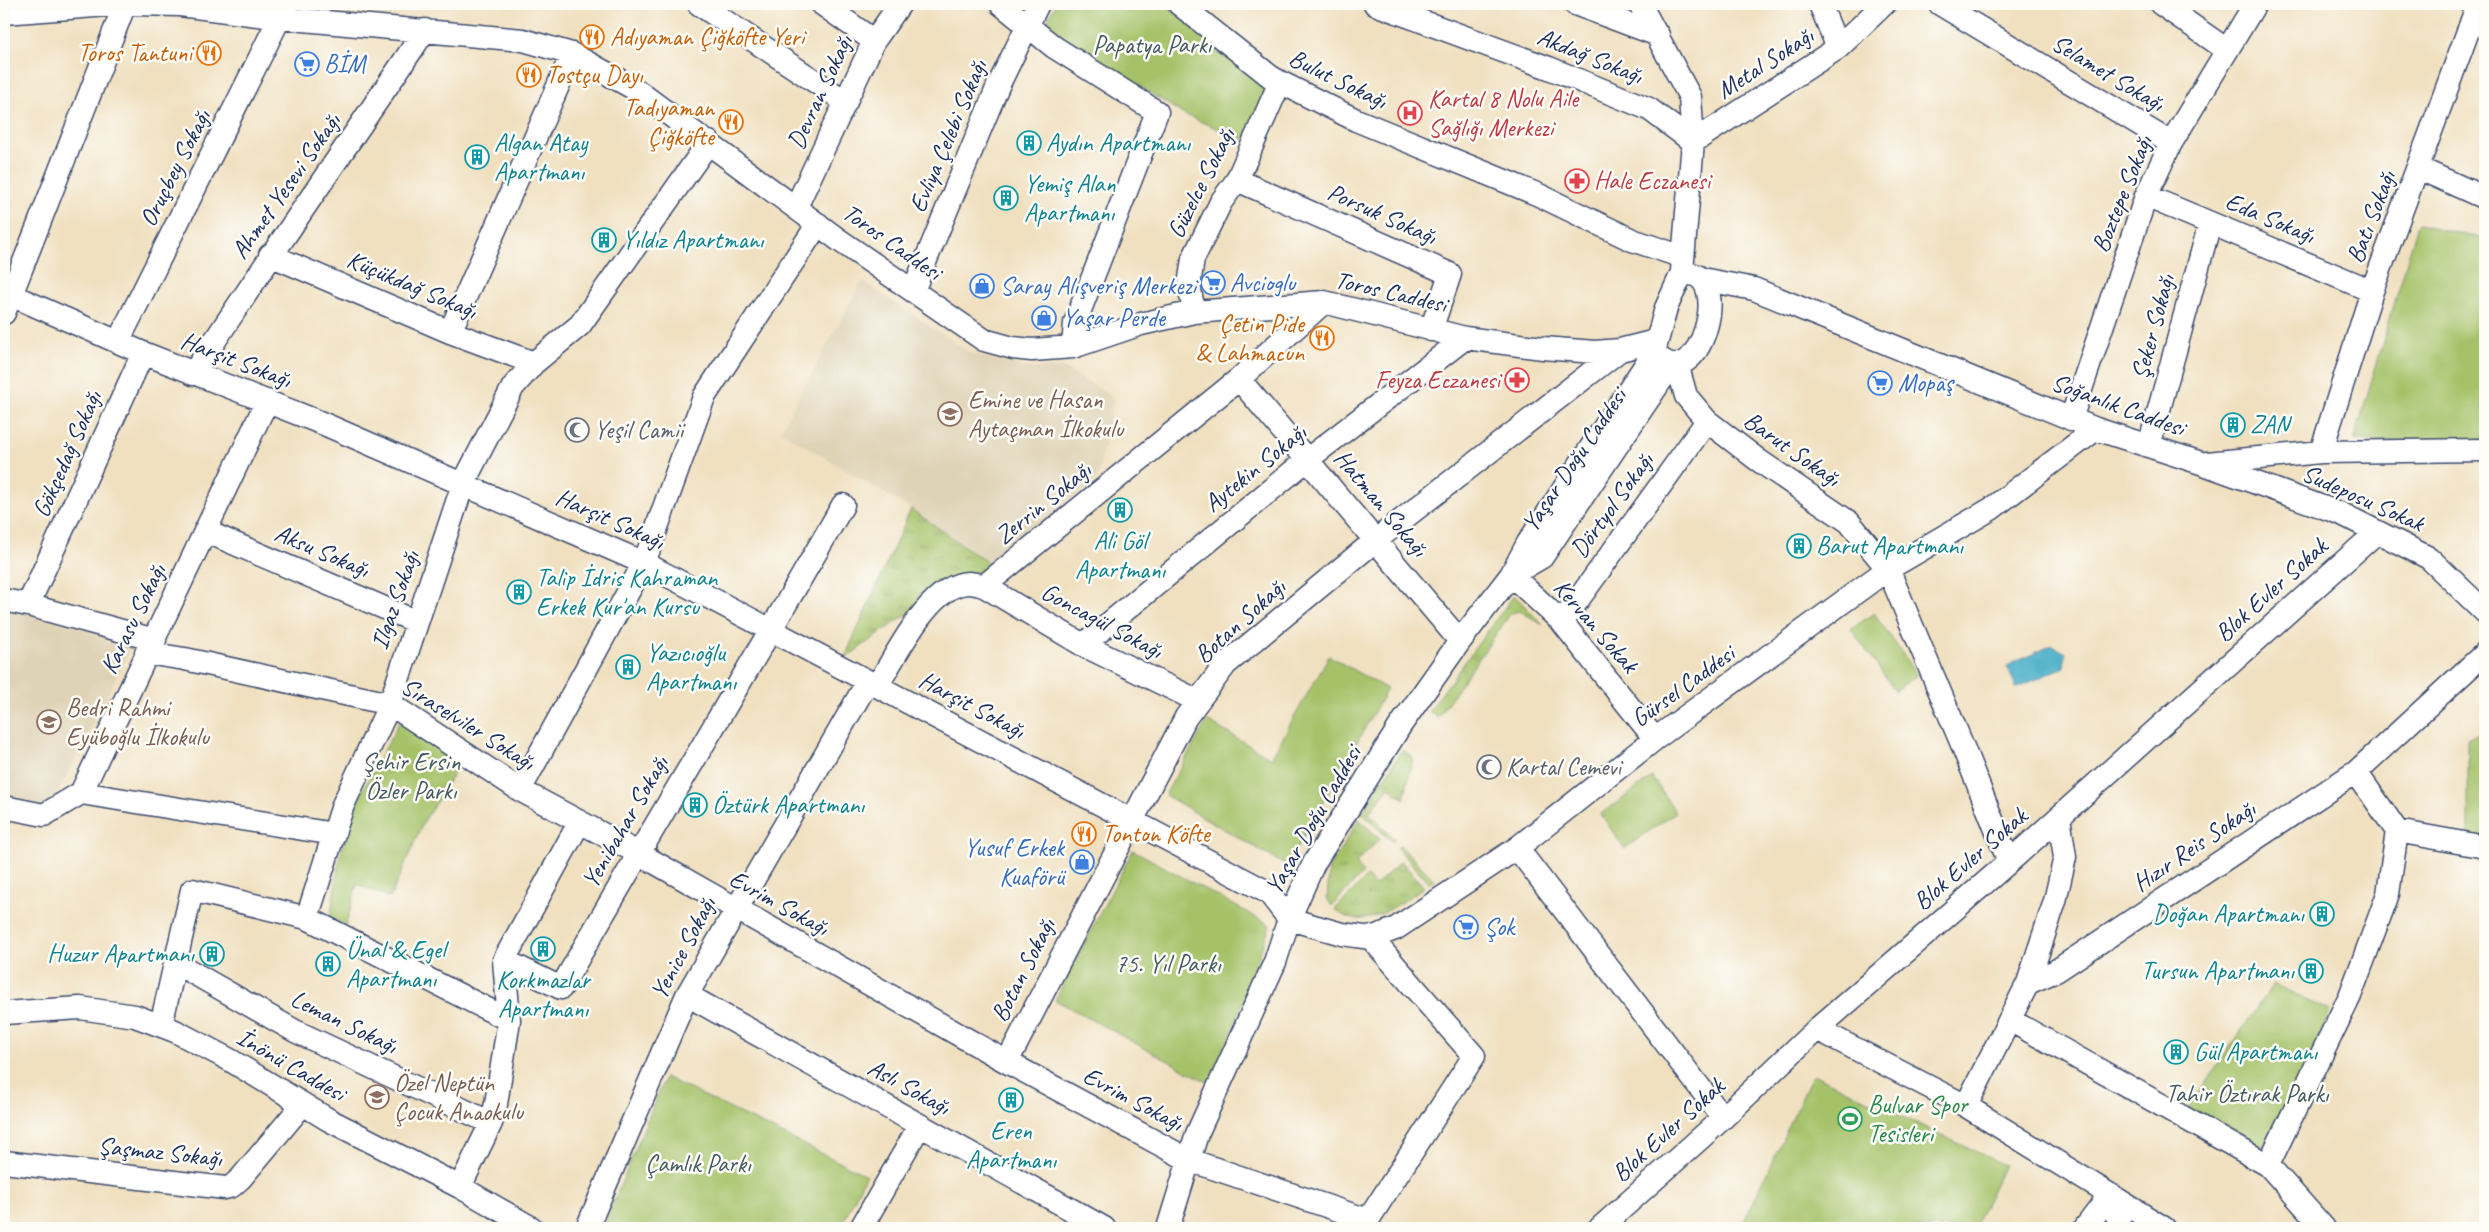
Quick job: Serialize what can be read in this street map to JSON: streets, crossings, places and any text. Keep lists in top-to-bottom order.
{
  "streets": {
    "street": [
      "Akdağ Sokağı",
      "Metal Sokağı",
      "Selamet Sokağı",
      "Bulut Sokağı",
      "Devran Sokağı",
      "Evliya Çelebi Sokağı",
      "Oruçbey Sokağı",
      "Güzelce Sokağı",
      "Ahmet Yesevi Sokağı",
      "Boztepe Sokağı",
      "Porsuk Sokağı",
      "Batı Sokağı",
      "Eda Sokağı",
      "Toros Caddesi",
      "Küçükdağ Sokağı",
      "Şeker Sokağı",
      "Harşit Sokağı",
      "Soğanlık Caddesi",
      "Barut Sokağı",
      "Gökçedağ Sokağı",
      "Yaşar Doğu Caddesi",
      "Aytekin Sokağı",
      "Sudeposu Sokak",
      "Zerrin Sokağı",
      "Hatman Sokağı",
      "Dörtyol Sokağı",
      "Aksu Sokağı",
      "Blok Evler Sokak",
      "Ilgaz Sokağı",
      "Karasu Sokağı",
      "Goncagül Sokağı",
      "Botan Sokağı",
      "Kervan Sokak",
      "Gürsel Caddesi",
      "Sıraselviler Sokağı",
      "Yenibahar Sokağı",
      "Hızır Reis Sokağı",
      "Evrim Sokağı",
      "Yenice Sokağı",
      "Leman Sokağı",
      "İnönü Caddesi",
      "Aslı Sokağı",
      "Şaşmaz Sokağı"
    ]
  },
  "crossings": [
    ["Akdağ Sokağı", "Metal Sokağı"],
    ["Selamet Sokağı", "Boztepe Sokağı"],
    ["Bulut Sokağı", "Güzelce Sokağı"],
    ["Bulut Sokağı", "Soğanlık Caddesi"],
    ["Devran Sokağı", "Toros Caddesi"],
    ["Evliya Çelebi Sokağı", "Toros Caddesi"],
    ["Oruçbey Sokağı", "Toros Caddesi"],
    ["Oruçbey Sokağı", "Harşit Sokağı"],
    ["Güzelce Sokağı", "Porsuk Sokağı"],
    ["Güzelce Sokağı", "Toros Caddesi"],
    ["Ahmet Yesevi Sokağı", "Toros Caddesi"],
    ["Ahmet Yesevi Sokağı", "Küçükdağ Sokağı"],
    ["Ahmet Yesevi Sokağı", "Harşit Sokağı"],
    ["Boztepe Sokağı", "Eda Sokağı"],
    ["Boztepe Sokağı", "Soğanlık Caddesi"],
    ["Porsuk Sokağı", "Toros Caddesi"],
    ["Batı Sokağı", "Eda Sokağı"],
    ["Batı Sokağı", "Soğanlık Caddesi"],
    ["Eda Sokağı", "Şeker Sokağı"],
    ["Toros Caddesi", "Barut Sokağı"],
    ["Toros Caddesi", "Yaşar Doğu Caddesi"],
    ["Toros Caddesi", "Aytekin Sokağı"],
    ["Toros Caddesi", "Zerrin Sokağı"],
    ["Toros Caddesi", "Ilgaz Sokağı"],
    ["Toros Caddesi", "Botan Sokağı"],
    ["Küçükdağ Sokağı", "Ilgaz Sokağı"],
    ["Şeker Sokağı", "Soğanlık Caddesi"],
    ["Harşit Sokağı", "Gökçedağ Sokağı"],
    ["Harşit Sokağı", "Yaşar Doğu Caddesi"],
    ["Harşit Sokağı", "Ilgaz Sokağı"],
    ["Harşit Sokağı", "Karasu Sokağı"],
    ["Harşit Sokağı", "Botan Sokağı"],
    ["Harşit Sokağı", "Gürsel Caddesi"],
    ["Harşit Sokağı", "Yenibahar Sokağı"],
    ["Harşit Sokağı", "Yenice Sokağı"],
    ["Soğanlık Caddesi", "Sudeposu Sokak"],
    ["Soğanlık Caddesi", "Gürsel Caddesi"],
    ["Barut Sokağı", "Yaşar Doğu Caddesi"],
    ["Barut Sokağı", "Dörtyol Sokağı"],
    ["Barut Sokağı", "Blok Evler Sokak"],
    ["Barut Sokağı", "Gürsel Caddesi"],
    ["Gökçedağ Sokağı", "Sıraselviler Sokağı"],
    ["Yaşar Doğu Caddesi", "Hatman Sokağı"],
    ["Yaşar Doğu Caddesi", "Kervan Sokak"],
    ["Yaşar Doğu Caddesi", "Gürsel Caddesi"],
    ["Yaşar Doğu Caddesi", "Evrim Sokağı"],
    ["Aytekin Sokağı", "Hatman Sokağı"],
    ["Aytekin Sokağı", "Goncagül Sokağı"],
    ["Sudeposu Sokak", "Blok Evler Sokak"],
    ["Zerrin Sokağı", "Hatman Sokağı"],
    ["Zerrin Sokağı", "Goncagül Sokağı"],
    ["Hatman Sokağı", "Botan Sokağı"],
    ["Dörtyol Sokağı", "Kervan Sokak"],
    ["Aksu Sokağı", "Ilgaz Sokağı"],
    ["Aksu Sokağı", "Karasu Sokağı"],
    ["Ilgaz Sokağı", "Sıraselviler Sokağı"],
    ["Karasu Sokağı", "Sıraselviler Sokağı"],
    ["Goncagül Sokağı", "Botan Sokağı"],
    ["Botan Sokağı", "Evrim Sokağı"],
    ["Kervan Sokak", "Gürsel Caddesi"],
    ["Gürsel Caddesi", "Evrim Sokağı"],
    ["Sıraselviler Sokağı", "Evrim Sokağı"],
    ["Yenibahar Sokağı", "Evrim Sokağı"],
    ["Evrim Sokağı", "Yenice Sokağı"],
    ["Yenice Sokağı", "Aslı Sokağı"],
    ["İnönü Caddesi", "Şaşmaz Sokağı"]
  ],
  "parks": [
    "Papatya Parkı",
    "Şehir Ersin Özler Parkı",
    "75. Yıl Parkı",
    "Tahir Öztırak Parkı",
    "Çamlık Parkı"
  ],
  "places": {
    "restaurant": [
      "Adıyaman Çiğköfte Yeri",
      "Toros Tantuni",
      "Tostçu Dayı",
      "Tadıyaman Çiğköfte",
      "Çetin Pide & Lahmacun",
      "Tonton Köfte"
    ],
    "supermarket": [
      "BİM",
      "Avcioglu",
      "Mopaş",
      "Şok"
    ],
    "hospital": ["Kartal 8 Nolu Aile Sağlığı Merkezi"],
    "building": [
      "Aydın Apartmanı",
      "Algan Atay Apartmanı",
      "Yemiş Alan Apartmanı",
      "Yıldız Apartmanı",
      "ZAN",
      "Ali Göl Apartmanı",
      "Barut Apartmanı",
      "Talip İdris Kahraman Erkek Kur'an Kursu",
      "Yazıcıoğlu Apartmanı",
      "Öztürk Apartmanı",
      "Doğan Apartmanı",
      "Korkmazlar Apartmanı",
      "Huzur Apartmanı",
      "Ünal & Egel Apartmanı",
      "Tursun Apartmanı",
      "Gül Apartmanı",
      "Eren Apartmanı"
    ],
    "pharmacy": ["Hale Eczanesi", "Feyza Eczanesi"],
    "shop": ["Saray Alışveriş Merkezi", "Yaşar Perde", "Yusuf Erkek Kuaförü"],
    "school or university": ["Emine ve Hasan Aytaçman İlkokulu", "Bedri Rahmi Eyüboğlu İlkokulu", "Özel Neptün Çocuk Anaokulu"],
    "mosque": ["Yeşil Camii", "Kartal Cemevi"],
    "sports": ["Bulvar Spor Tesisleri"]
  }
}
